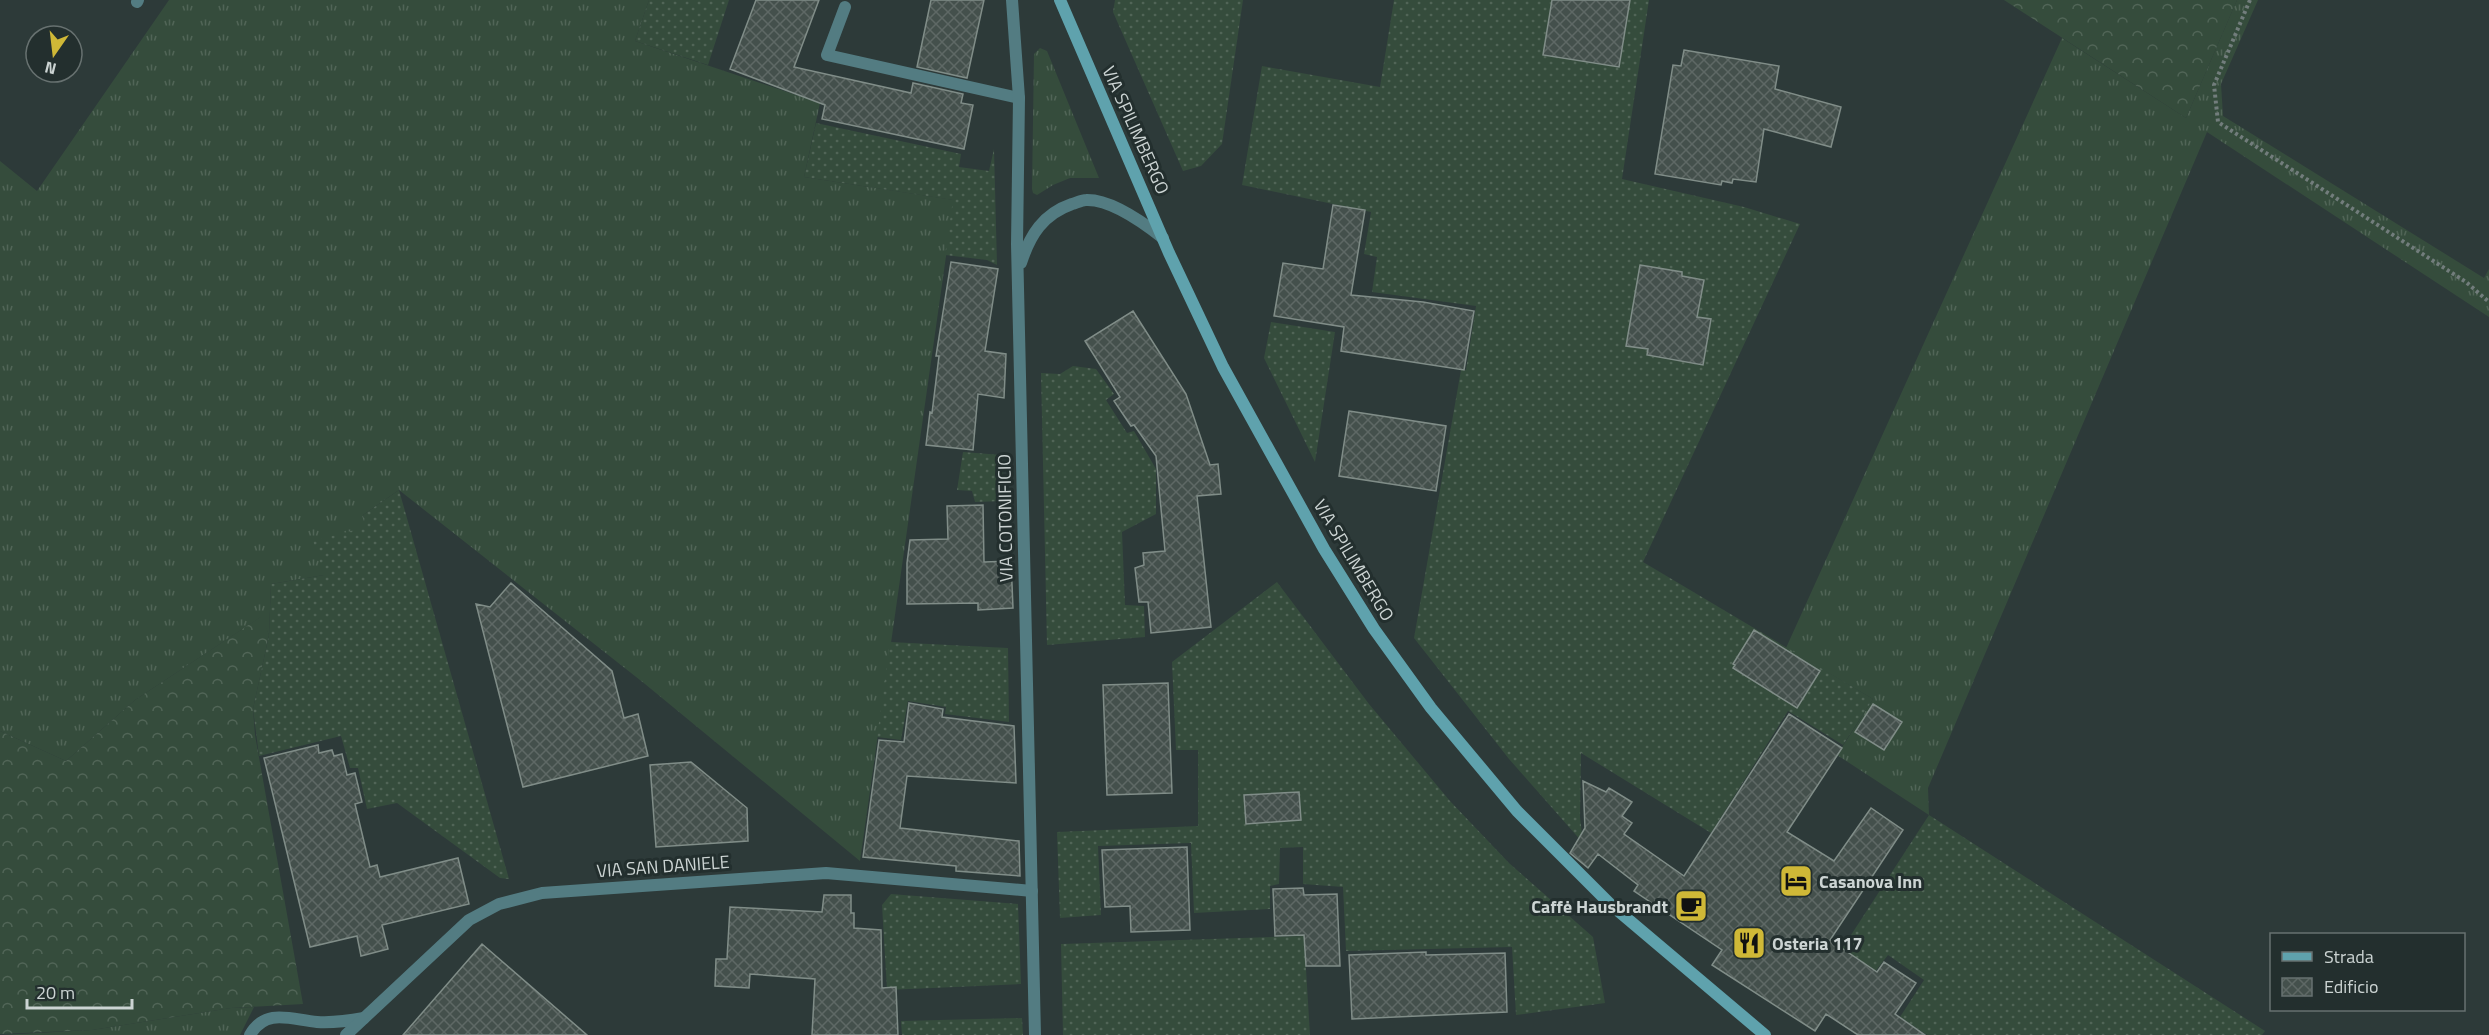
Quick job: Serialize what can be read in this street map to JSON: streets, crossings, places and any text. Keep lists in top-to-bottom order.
{
  "streets": {
    "main road": ["VIA SPILIMBERGO"],
    "street": ["VIA COTONIFICIO", "VIA SAN DANIELE"]
  },
  "crossings": [
    ["VIA COTONIFICIO", "VIA SAN DANIELE"]
  ],
  "places": {
    "hotel": ["Casanova Inn"],
    "cafe": ["Caffė Hausbrandt"],
    "restaurant": ["Osteria 117"]
  },
  "legend": ["Strada", "Edificio"],
  "scale_bar": "20 m",
  "north": "bottom"
}
